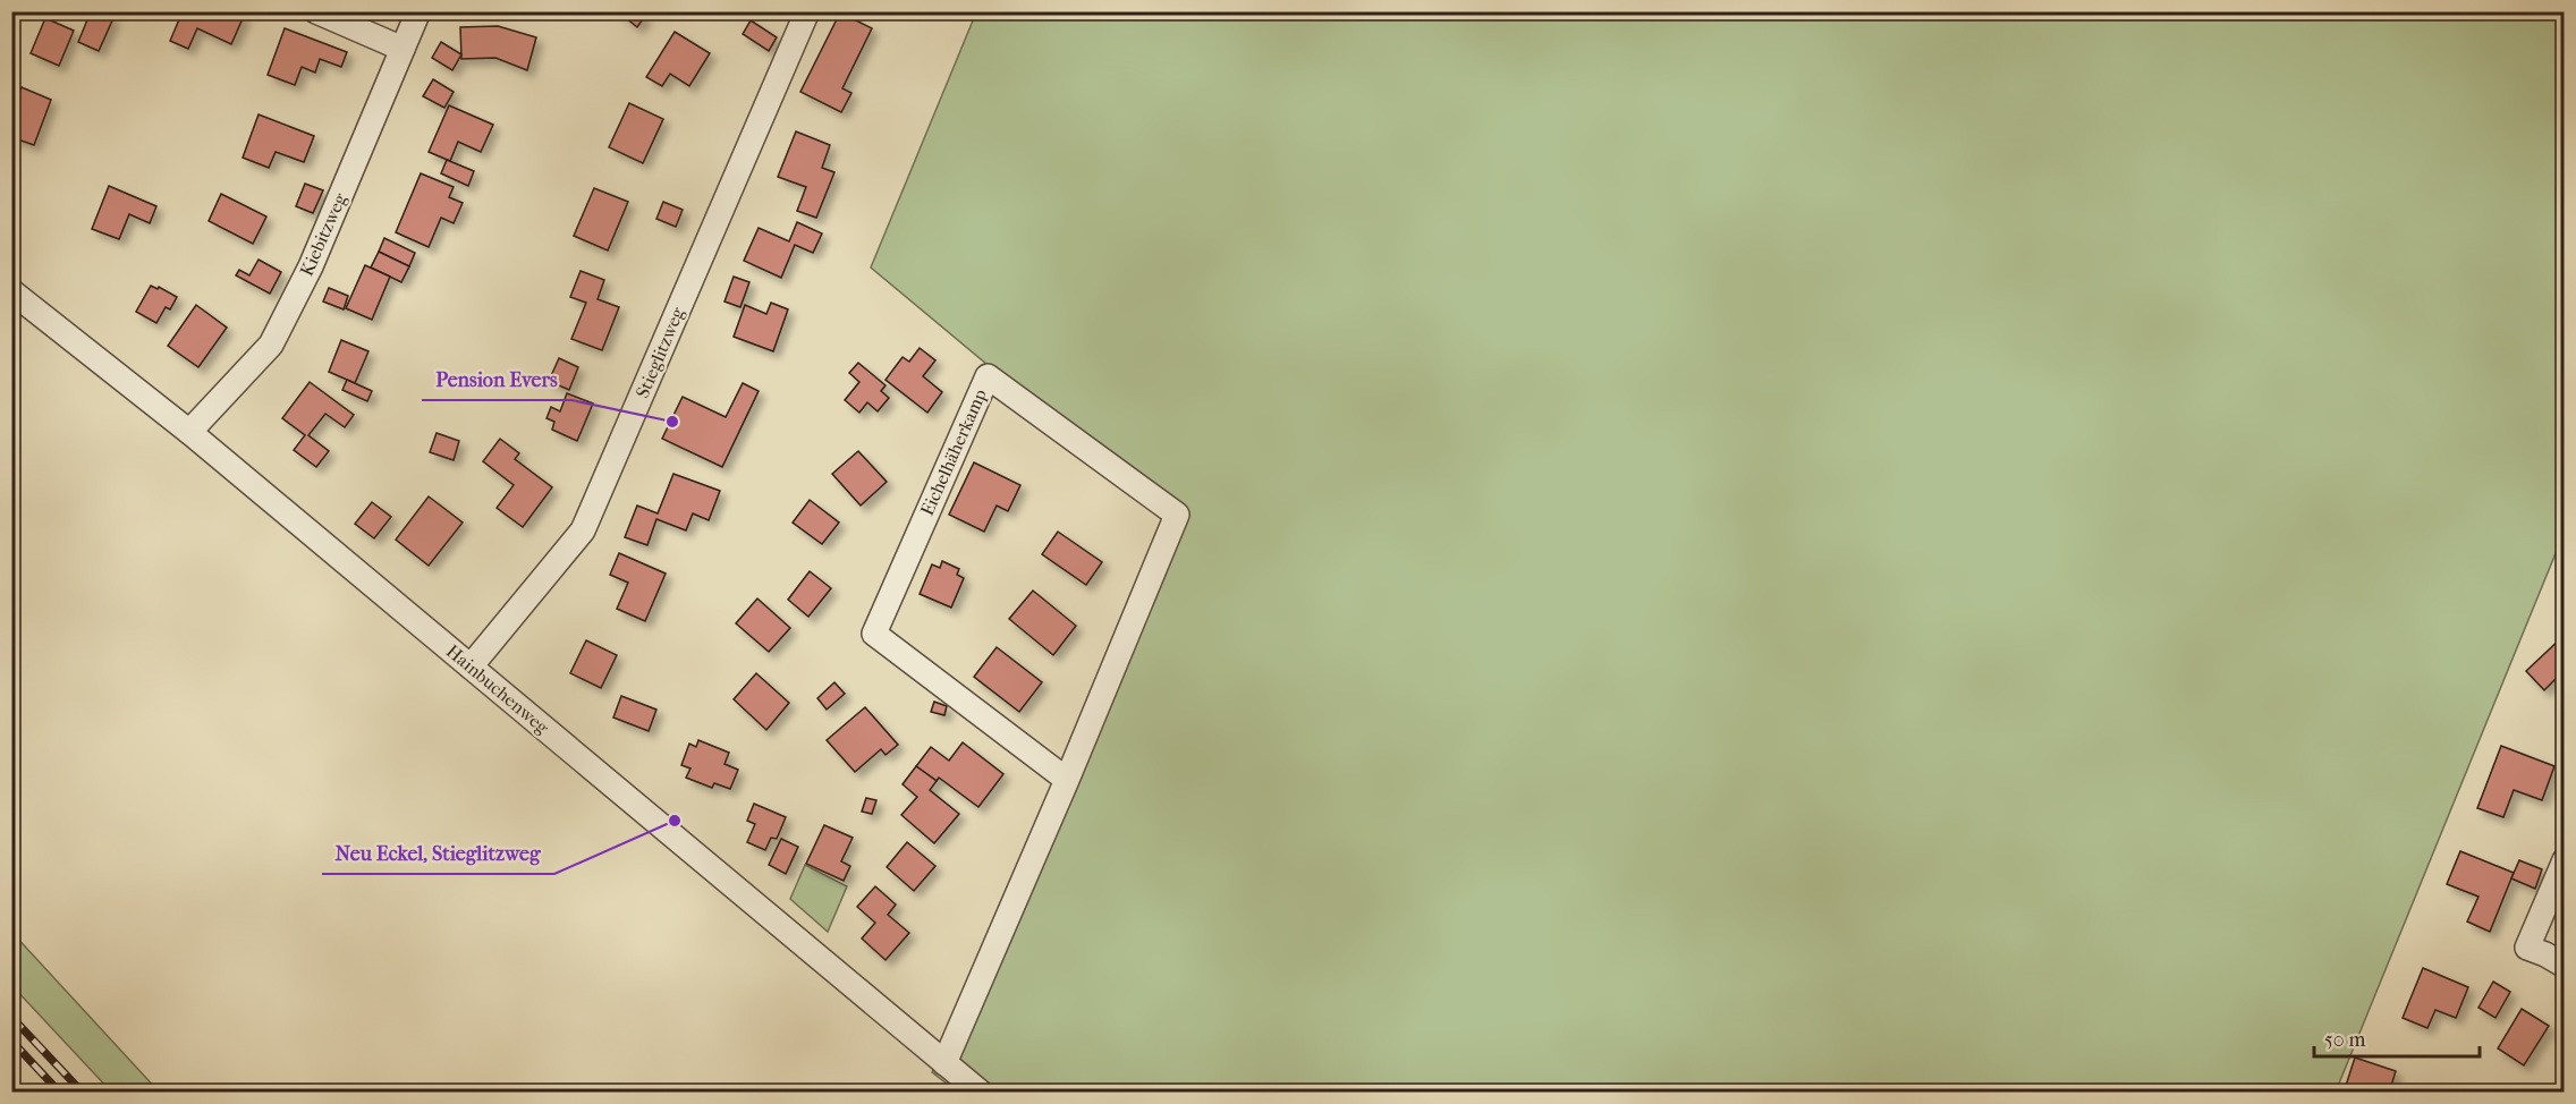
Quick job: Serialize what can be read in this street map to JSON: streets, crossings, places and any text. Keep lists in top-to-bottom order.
{
  "streets": {
    "street": [
      "Kiebitzweg",
      "Stieglitzweg",
      "Eichelhäherkamp",
      "Hainbuchenweg"
    ]
  },
  "crossings": [
    ["Kiebitzweg", "Hainbuchenweg"],
    ["Stieglitzweg", "Hainbuchenweg"],
    ["Eichelhäherkamp", "Hainbuchenweg"]
  ],
  "places": ["Pension Evers", "Neu Eckel, Stieglitzweg"],
  "scale_bar": "50 m"
}
